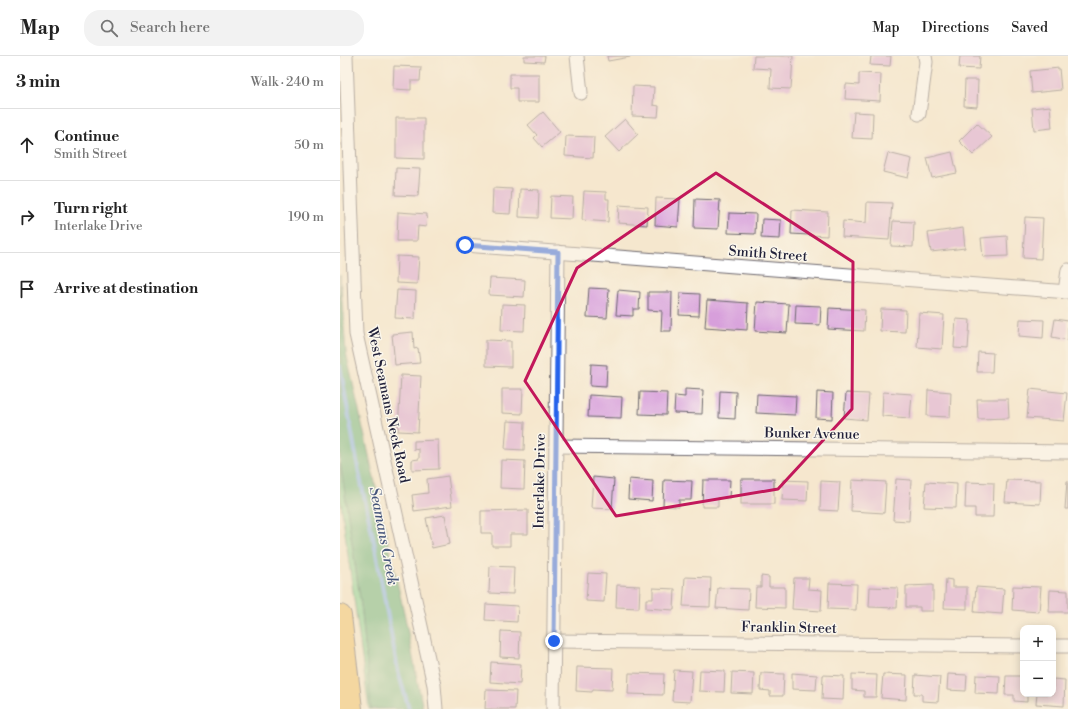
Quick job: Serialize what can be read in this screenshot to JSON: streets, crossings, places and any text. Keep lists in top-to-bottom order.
{
  "streets": {
    "street": [
      "Smith Street",
      "West Seamans Neck Road",
      "Bunker Avenue",
      "Interlake Drive",
      "Franklin Street"
    ]
  },
  "crossings": [
    ["Smith Street", "Interlake Drive"],
    ["Bunker Avenue", "Interlake Drive"],
    ["Interlake Drive", "Franklin Street"]
  ],
  "water": ["Seamans Creek"],
  "page": {
    "header": "Map",
    "search": "Search here",
    "nav": ["Map", "Directions", "Saved"],
    "heading": ["3 min", "Walk · 240 m"],
    "list": [
      ["Continue", "Smith Street", "50 m"],
      ["Turn right", "Interlake Drive", "190 m"],
      "Arrive at destination"
    ],
    "map_buttons": ["+", "−"]
  }
}
